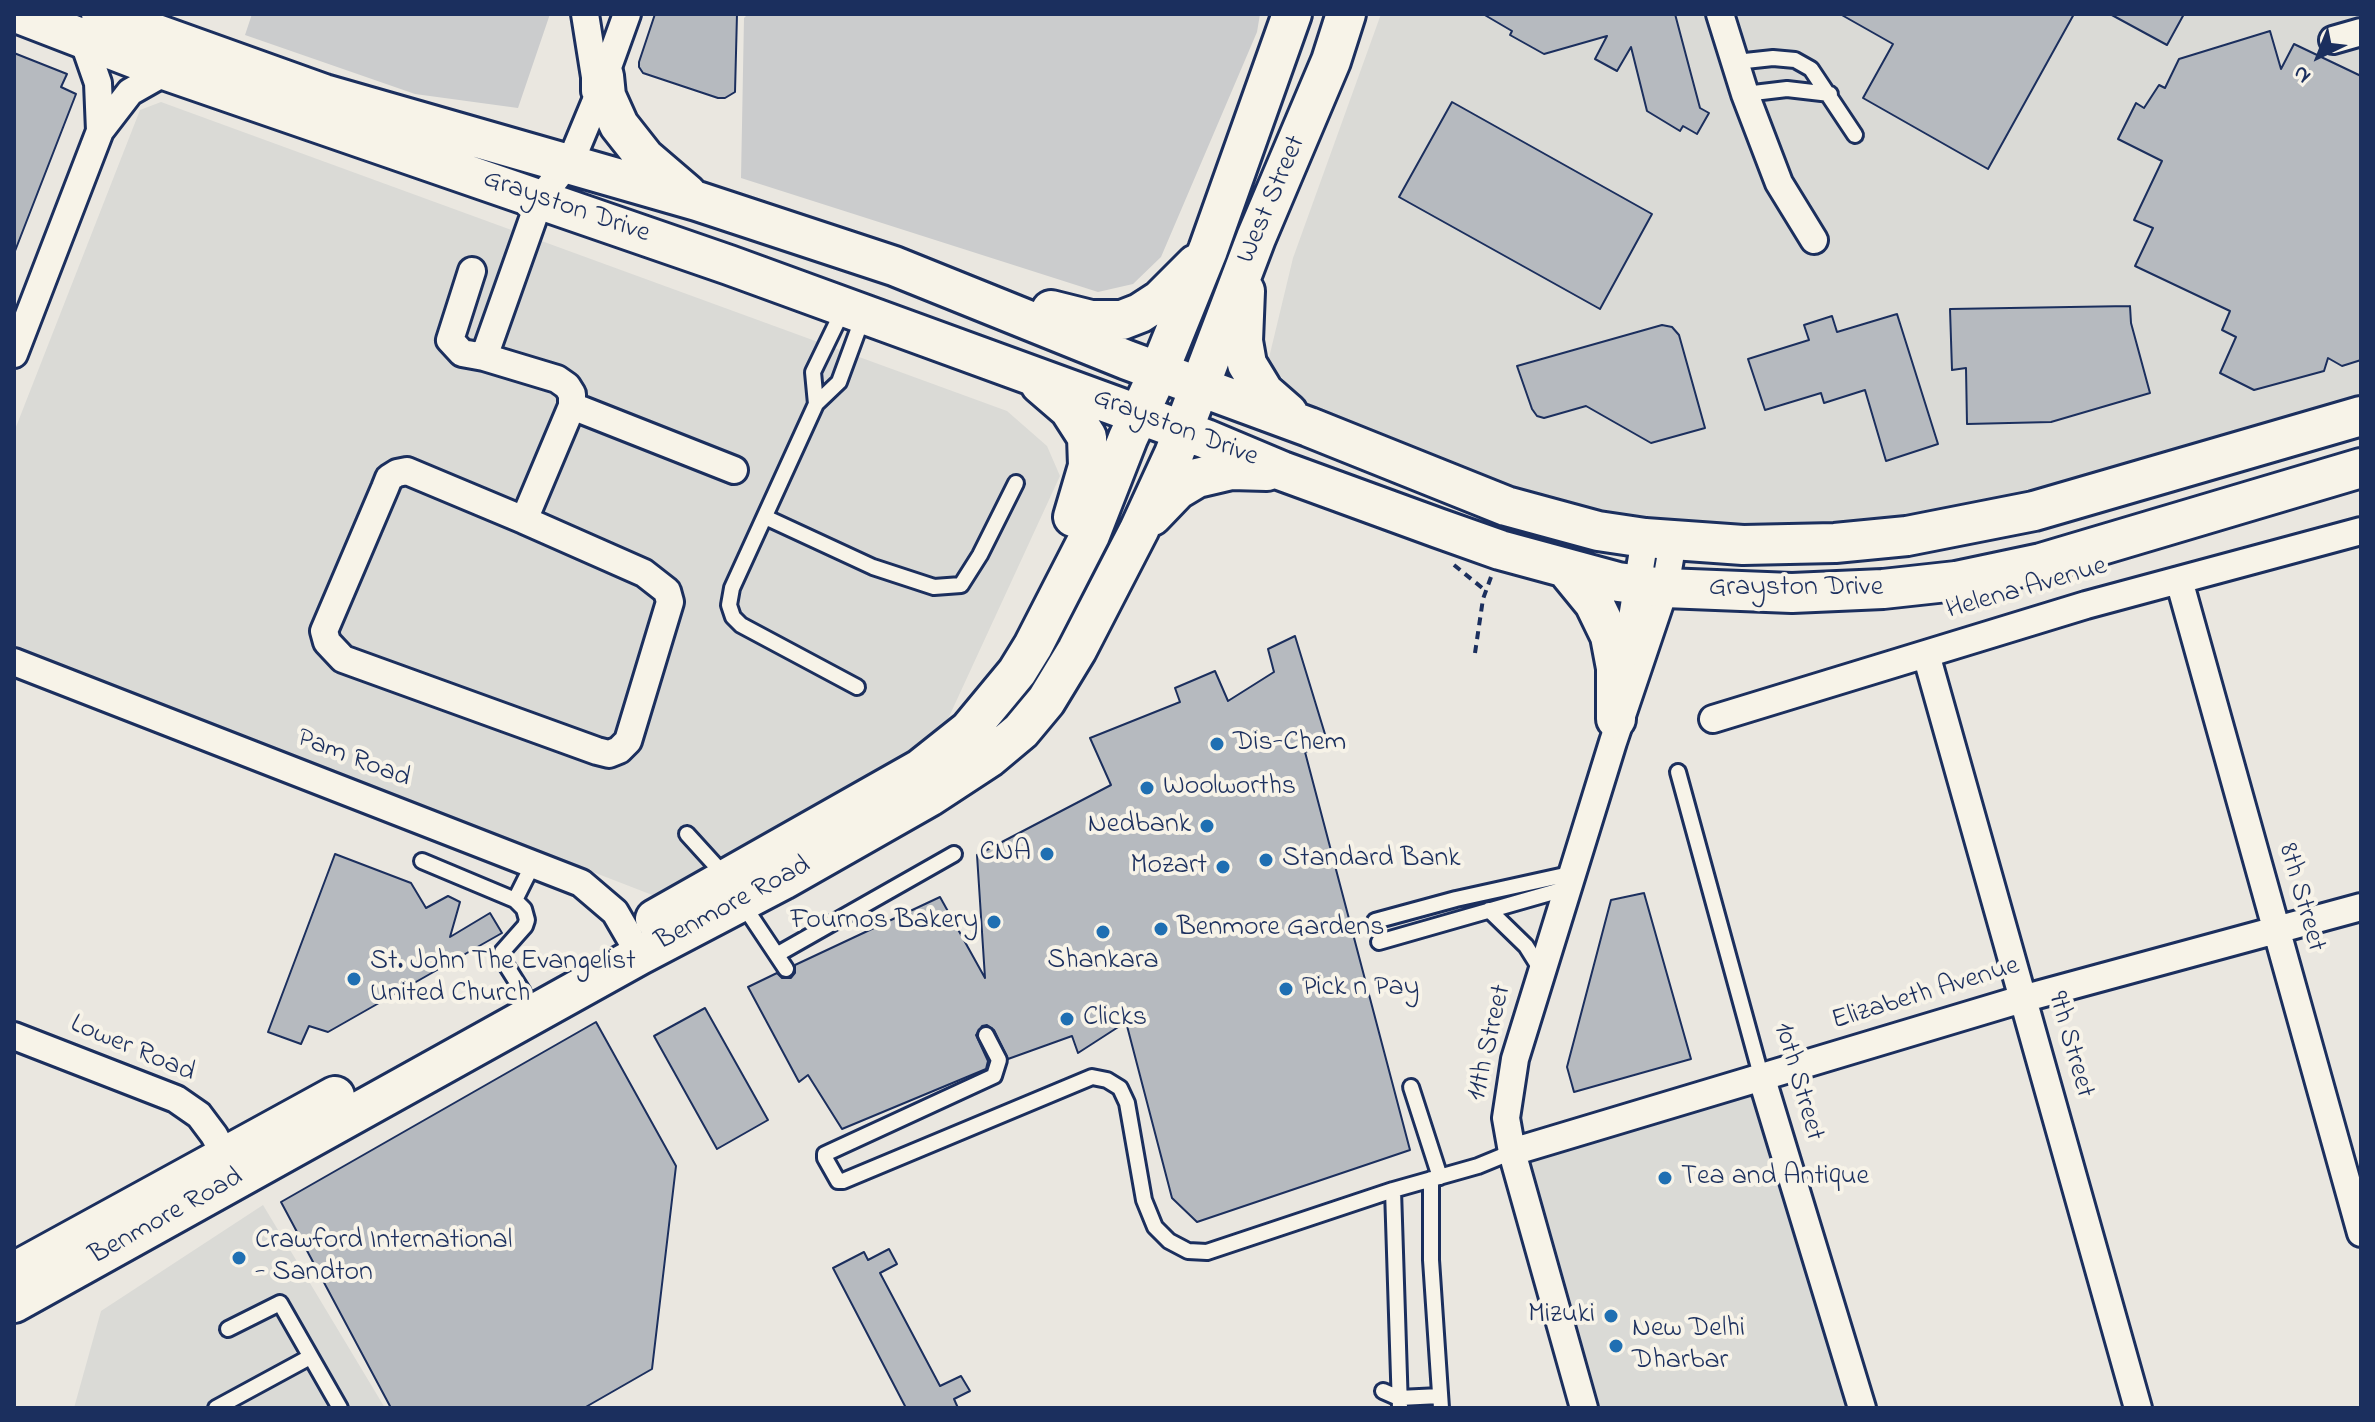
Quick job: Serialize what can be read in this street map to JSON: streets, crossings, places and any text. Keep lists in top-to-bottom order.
{
  "streets": {
    "main road": ["West Street", "Grayston Drive", "Benmore Road"],
    "street": [
      "Helena Avenue",
      "Pam Road",
      "8th Street",
      "Elizabeth Avenue",
      "11th Street",
      "9th Street",
      "Lower Road",
      "10th Street"
    ]
  },
  "crossings": [
    ["West Street", "Grayston Drive"],
    ["West Street", "Benmore Road"],
    ["Grayston Drive", "Benmore Road"],
    ["Grayston Drive", "11th Street"],
    ["Helena Avenue", "8th Street"],
    ["Helena Avenue", "9th Street"],
    ["Pam Road", "Benmore Road"],
    ["8th Street", "Elizabeth Avenue"],
    ["Benmore Road", "Lower Road"],
    ["Elizabeth Avenue", "11th Street"],
    ["Elizabeth Avenue", "9th Street"],
    ["Elizabeth Avenue", "10th Street"]
  ],
  "places": [
    "Dis-Chem",
    "Woolworths",
    "Nedbank",
    "CNA",
    "Standard Bank",
    "Mozart",
    "Fournos Bakery",
    "Benmore Gardens",
    "Shankara",
    "St. John The Evangelist United Church",
    "Pick n Pay",
    "Clicks",
    "Tea and Antique",
    "Crawford International - Sandton",
    "Mizuki",
    "New Delhi Dharbar"
  ],
  "north": "bottom left"
}
